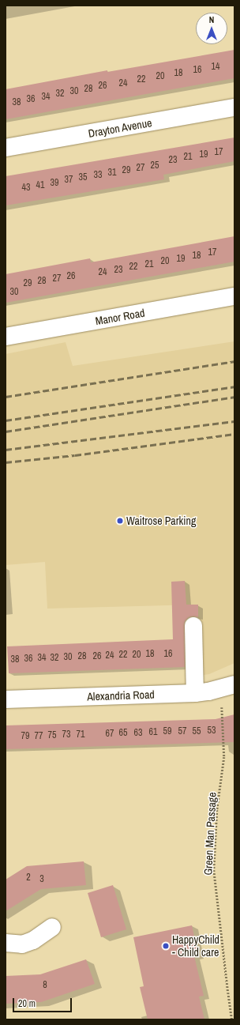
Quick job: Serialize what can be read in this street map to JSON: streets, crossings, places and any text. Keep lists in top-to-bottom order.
{
  "streets": {
    "street": ["Drayton Avenue", "Manor Road", "Alexandria Road"],
    "path": ["Green Man Passage"]
  },
  "places": ["Waitrose Parking", "HappyChild - Child care"],
  "house_numbers": [
    "14",
    "16",
    "18",
    "20",
    "22",
    "24",
    "26",
    "28",
    "30",
    "32",
    "34",
    "36",
    "38",
    "17",
    "19",
    "21",
    "23",
    "25",
    "27",
    "29",
    "31",
    "33",
    "35",
    "37",
    "39",
    "41",
    "43",
    "17",
    "18",
    "19",
    "20",
    "21",
    "22",
    "23",
    "24",
    "26",
    "27",
    "28",
    "29",
    "30",
    "18",
    "16",
    "22",
    "20",
    "24",
    "28",
    "26",
    "30",
    "34",
    "32",
    "36",
    "38",
    "53",
    "59",
    "57",
    "55",
    "61",
    "65",
    "63",
    "67",
    "73",
    "71",
    "75",
    "79",
    "77",
    "2",
    "3",
    "8"
  ],
  "scale_bar": "20 m",
  "north": "top"
}
